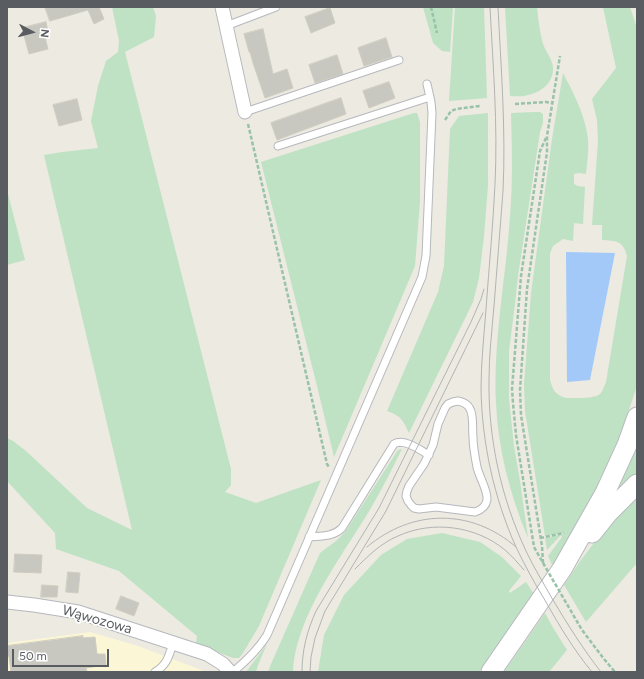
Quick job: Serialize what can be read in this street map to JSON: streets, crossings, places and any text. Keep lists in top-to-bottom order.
{
  "streets": {
    "street": ["Wąwozowa"]
  },
  "scale_bar": "50 m",
  "north": "right"
}
